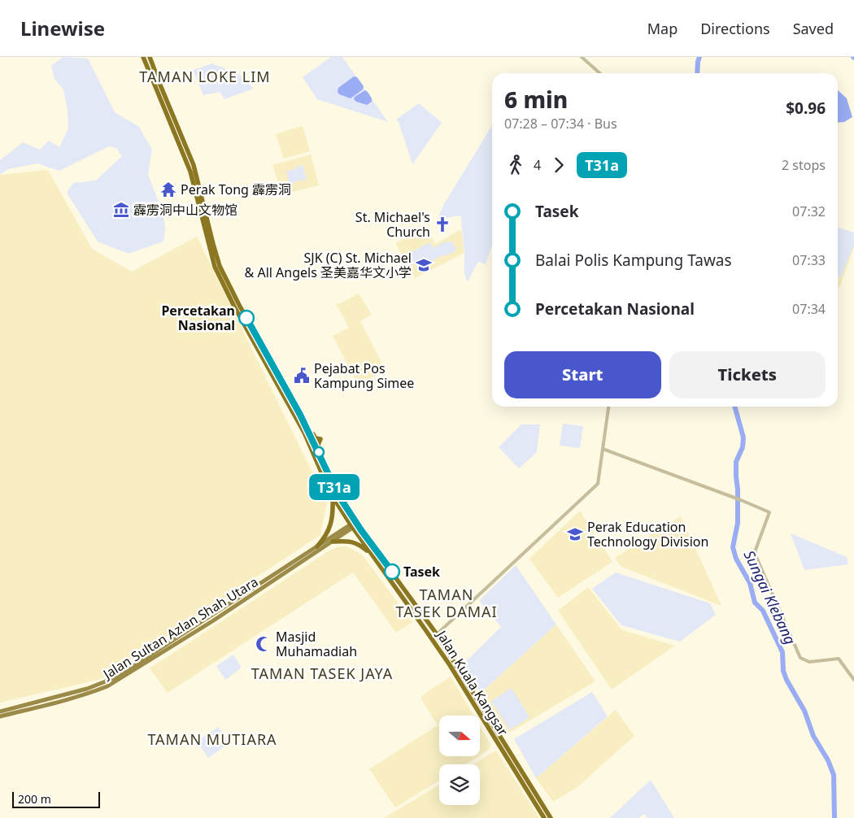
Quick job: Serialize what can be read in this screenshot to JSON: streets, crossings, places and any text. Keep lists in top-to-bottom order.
{
  "streets": {
    "highway": ["Jalan Kuala Kangsar"],
    "main road": ["Jalan Sultan Azlan Shah Utara"]
  },
  "crossings": [
    ["Jalan Sultan Azlan Shah Utara", "Jalan Kuala Kangsar"]
  ],
  "districts": [
    "TAMAN LOKE LIM",
    "TAMAN TASEK DAMAI",
    "TAMAN TASEK JAYA",
    "TAMAN MUTIARA"
  ],
  "water": ["Sungai Klebang"],
  "places": {
    "temple": ["Perak Tong 霹雳洞"],
    "museum": ["霹雳洞中山文物馆"],
    "church": ["St. Michael's Church"],
    "school or university": ["SJK (C) St. Michael & All Angels 圣美嘉华文小学", "Perak Education Technology Division"],
    "other": ["Percetakan Nasional", "Tasek"],
    "public building": ["Pejabat Pos Kampung Simee"],
    "mosque": ["Masjid Muhamadiah"]
  },
  "lines": ["bus line T31a"],
  "scale_bar": "200 m",
  "north": "right",
  "page": {
    "header": "Linewise",
    "nav": ["Map", "Directions", "Saved"],
    "on_map": "T31a",
    "heading": ["6 min", "07:28 – 07:34 · Bus", "$0.96"],
    "legs": ["4", "T31a", "2 stops"],
    "list": [
      {
        "name": "Tasek",
        "value": "07:32"
      },
      {
        "name": "Balai Polis Kampung Tawas",
        "value": "07:33"
      },
      {
        "name": "Percetakan Nasional",
        "value": "07:34"
      }
    ],
    "buttons": ["Start", "Tickets"],
    "scale": "200 m"
  }
}
